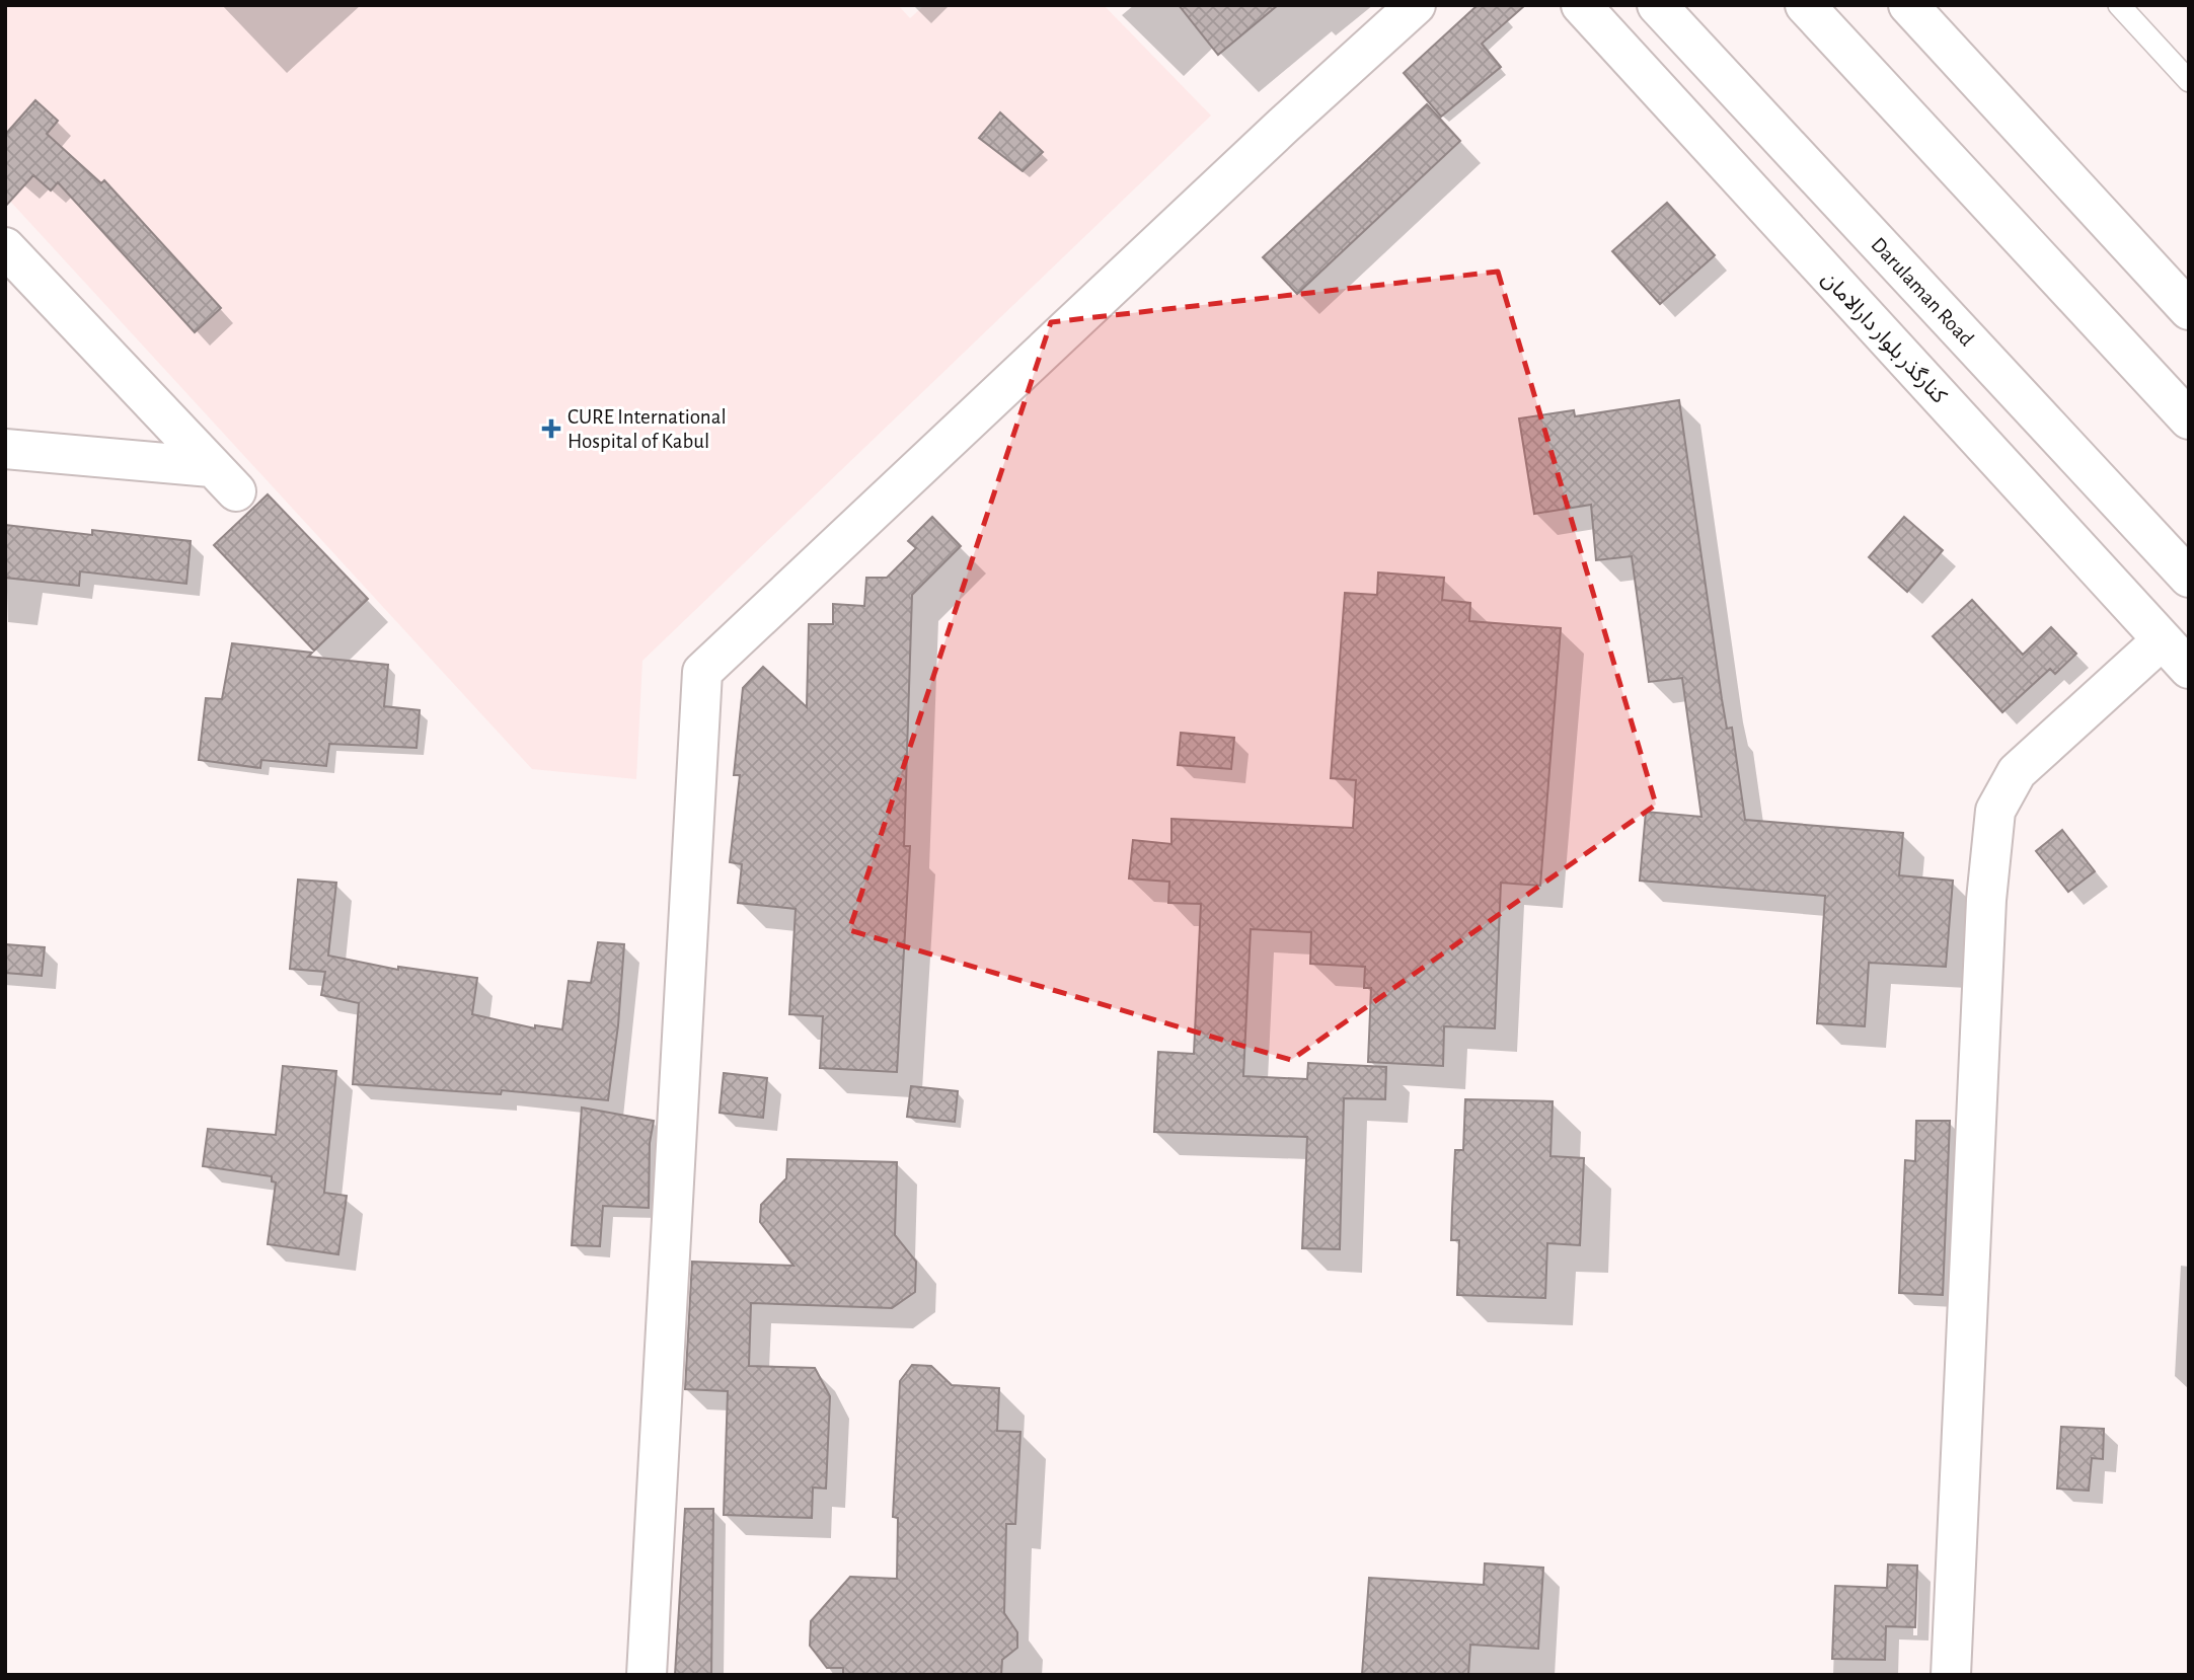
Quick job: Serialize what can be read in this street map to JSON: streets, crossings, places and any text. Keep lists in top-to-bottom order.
{
  "streets": {
    "street": ["Darulaman Road", "کنارگذر بلوار دارالامان"]
  },
  "places": {
    "health": ["CURE International Hospital of Kabul"]
  }
}
